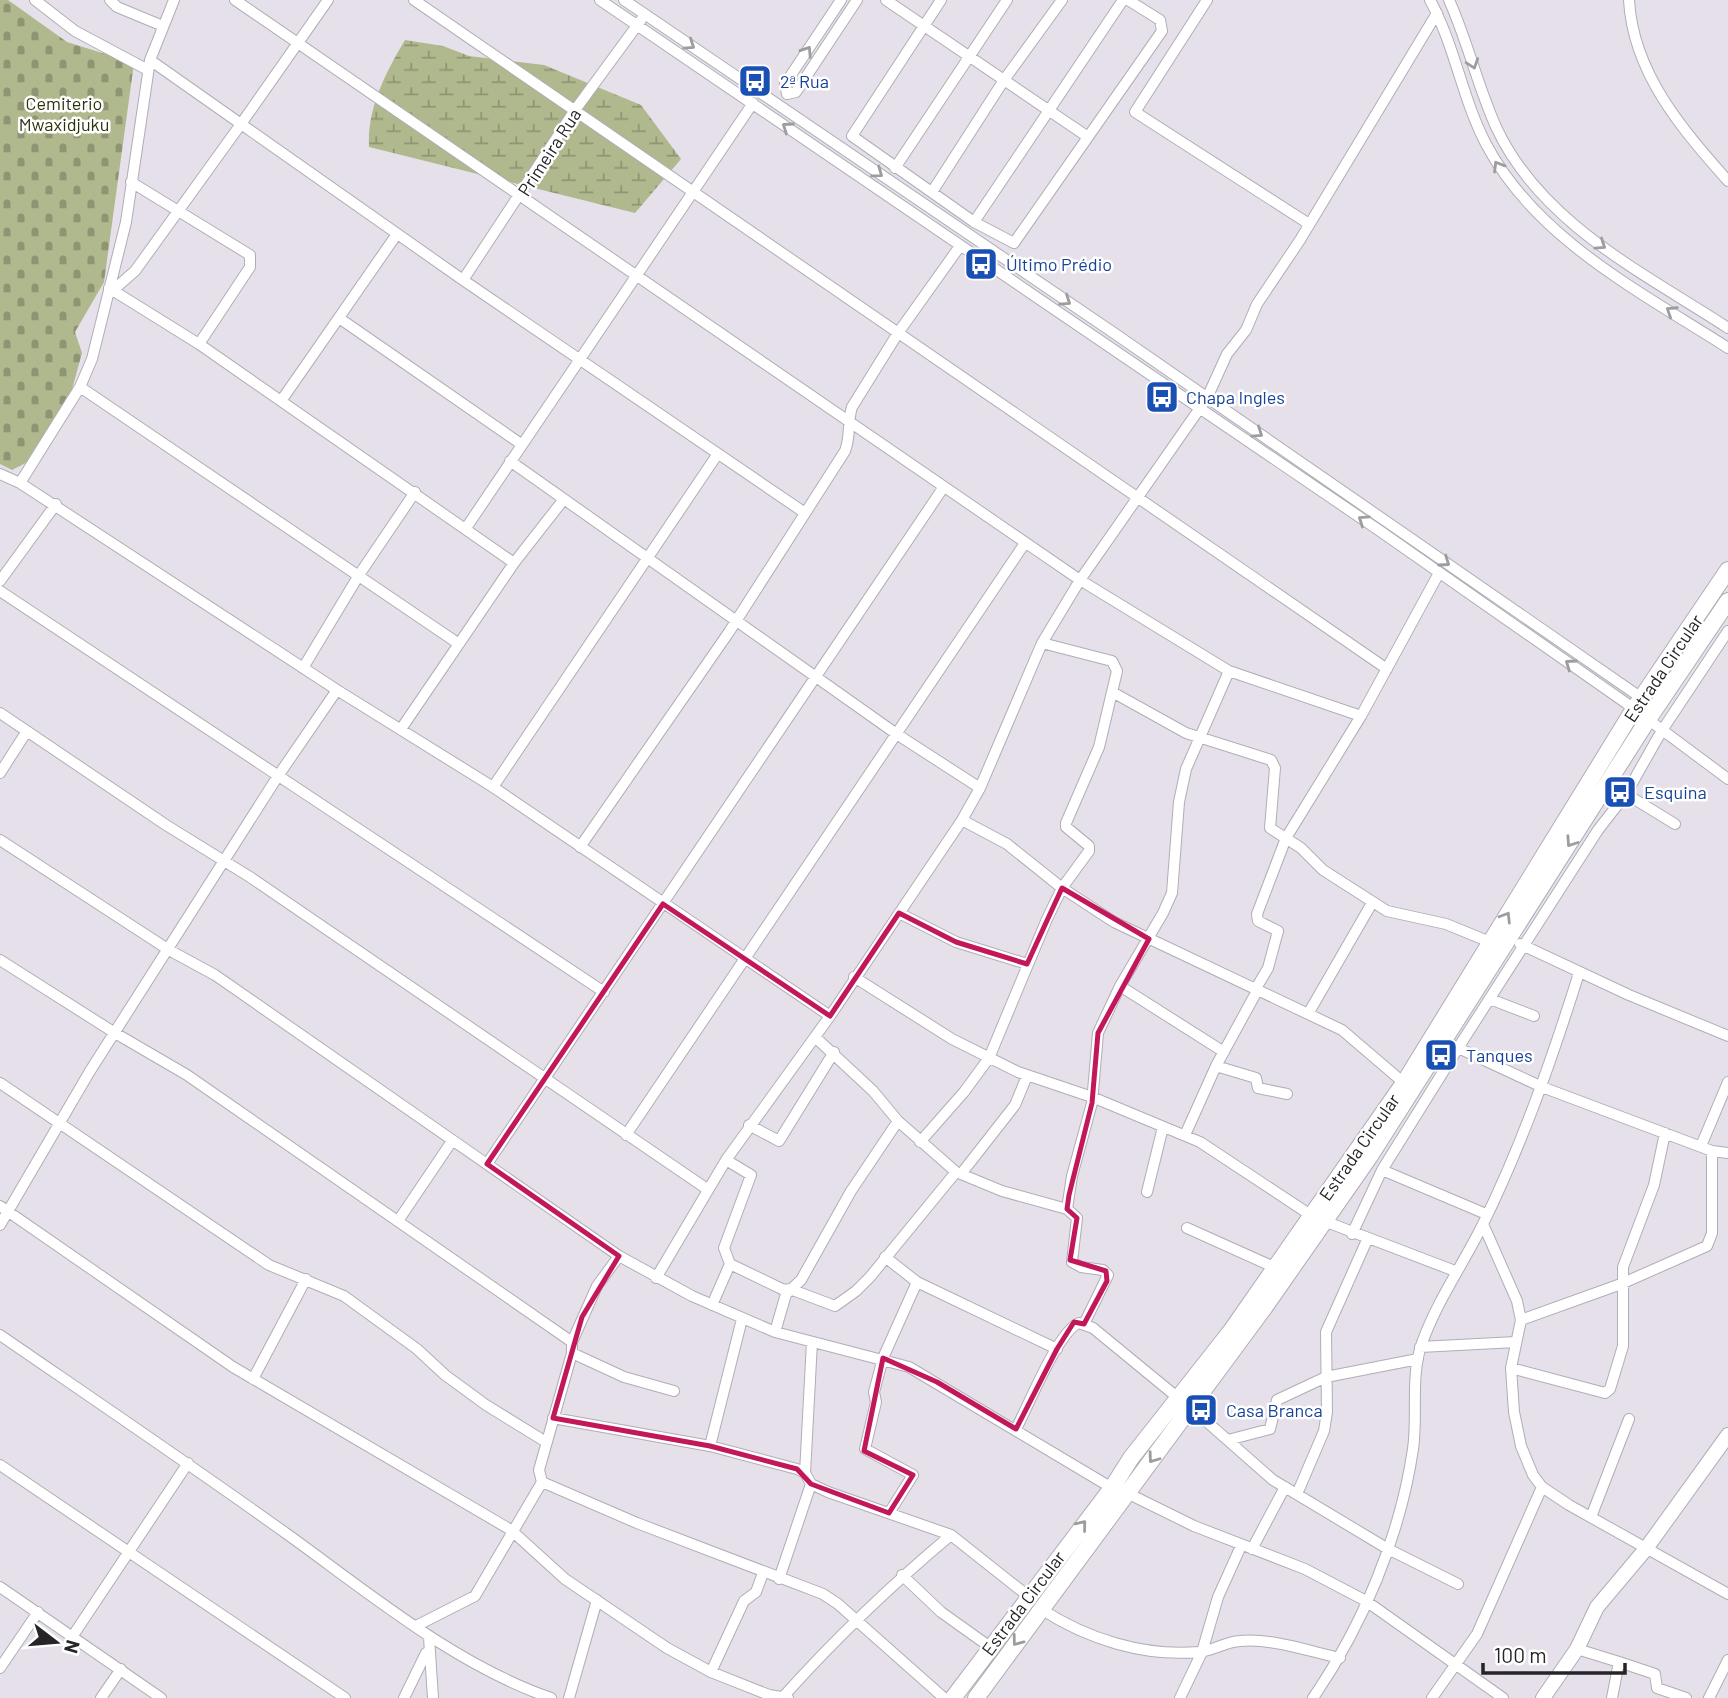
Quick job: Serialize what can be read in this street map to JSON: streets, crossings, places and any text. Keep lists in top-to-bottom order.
{
  "streets": {
    "main road": ["Estrada Circular"],
    "street": ["Primeira Rua"]
  },
  "parks": ["Cemiterio Mwaxidjuku"],
  "places": {
    "bus stop": [
      "2ª Rua",
      "Último Prédio",
      "Chapa Ingles",
      "Esquina",
      "Tanques",
      "Casa Branca"
    ]
  },
  "scale_bar": "100 m",
  "north": "right"
}
